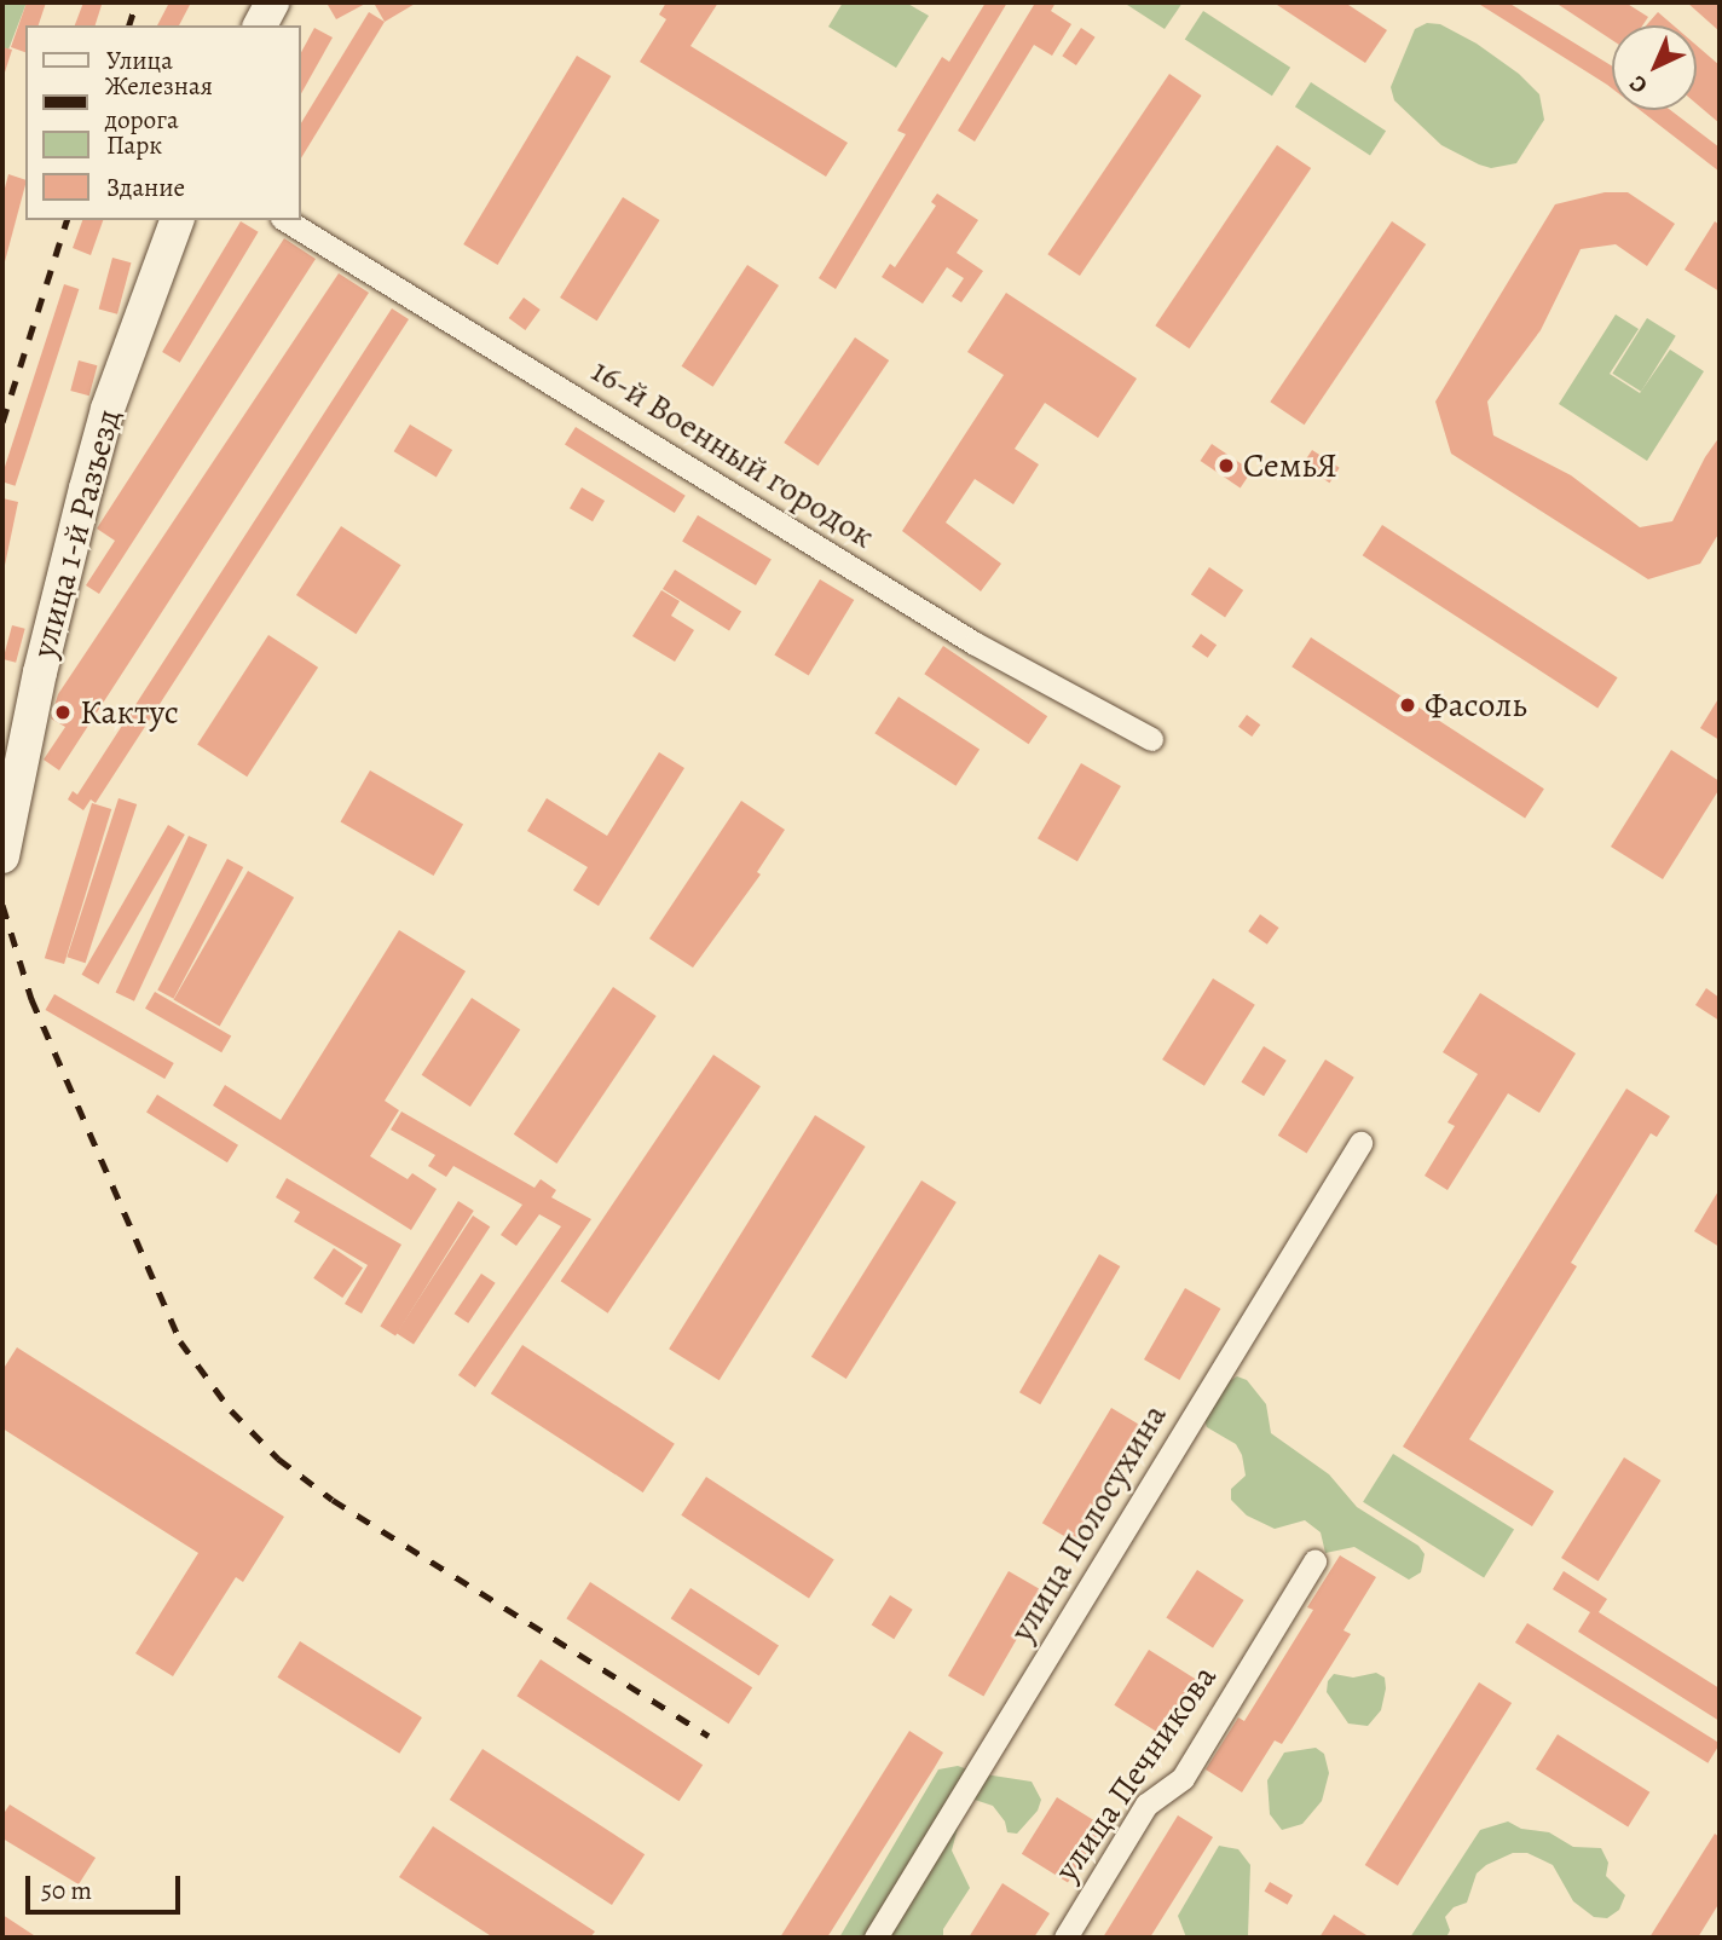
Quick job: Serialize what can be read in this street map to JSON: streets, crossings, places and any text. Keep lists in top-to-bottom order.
{
  "streets": {
    "main road": ["улица 1-й Разъезд"],
    "street": ["16-й Военный городок", "улица Полосухина", "улица Печникова"]
  },
  "places": ["СемьЯ", "Фасоль", "Кактус"],
  "legend": [
    "Улица",
    "Железная дорога",
    "Парк",
    "Здание"
  ],
  "scale_bar": "50 m",
  "north": "bottom left"
}
